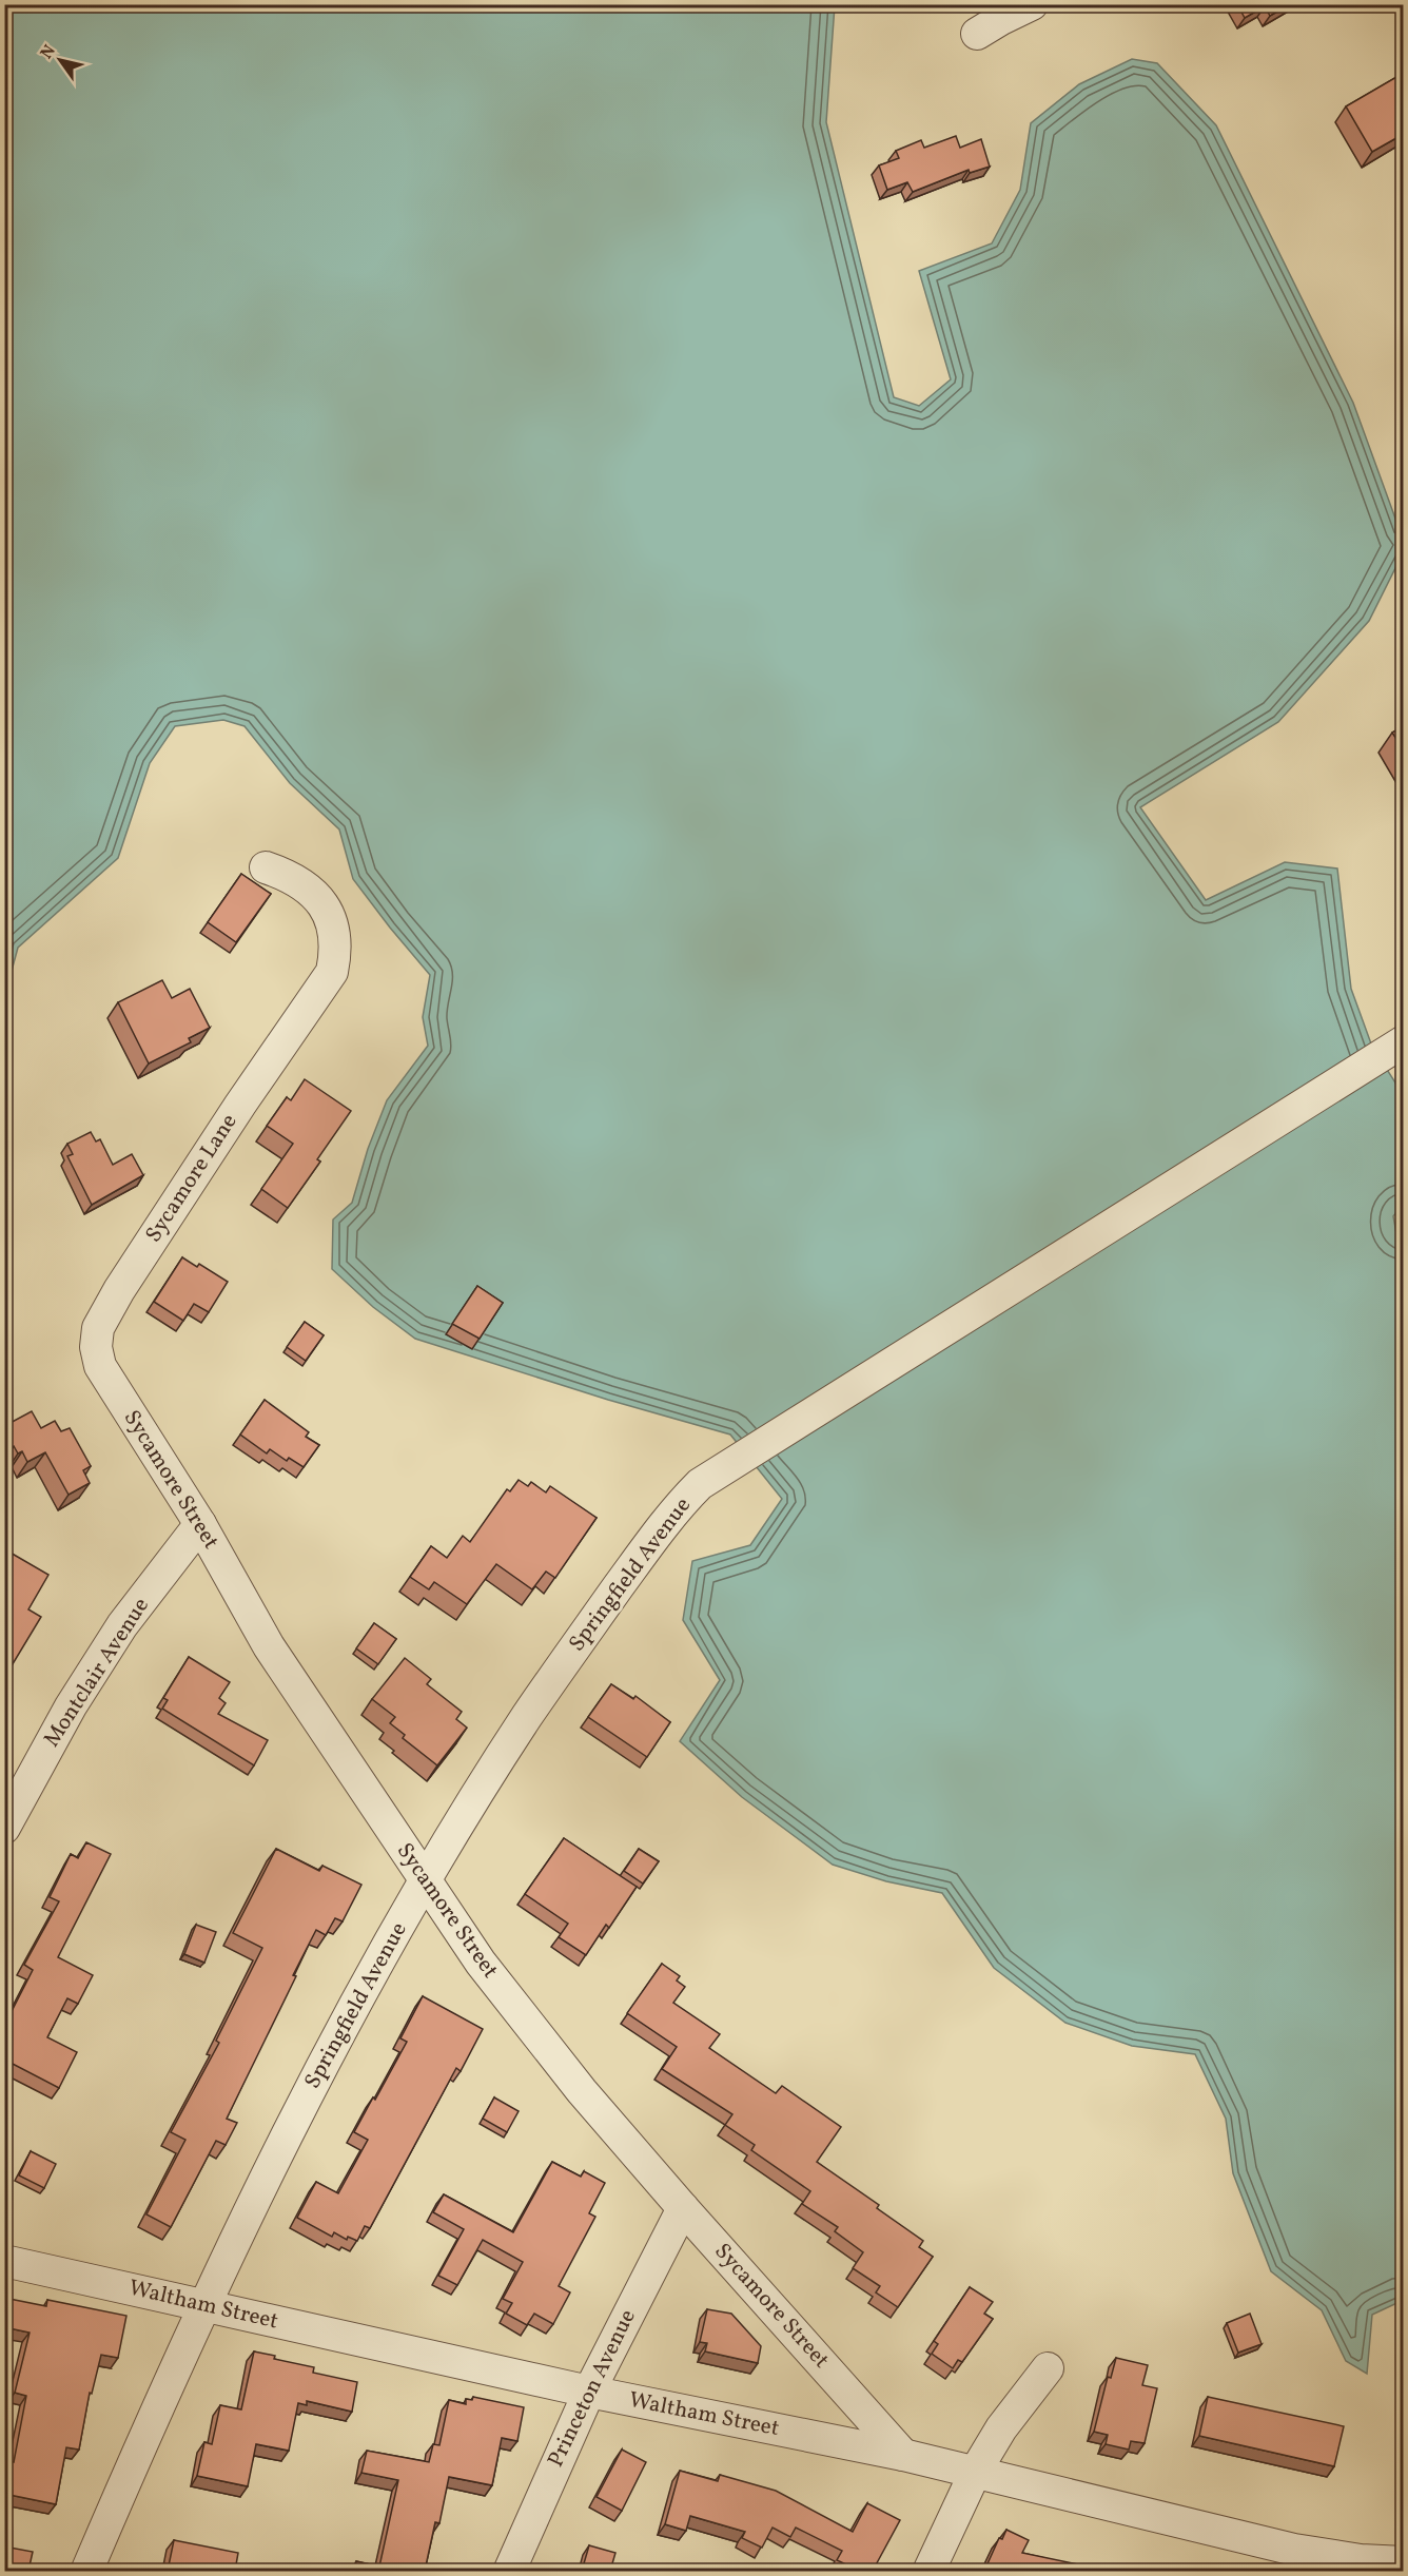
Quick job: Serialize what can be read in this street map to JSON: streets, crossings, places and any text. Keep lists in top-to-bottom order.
{
  "streets": {
    "street": [
      "Sycamore Lane",
      "Sycamore Street",
      "Springfield Avenue",
      "Montclair Avenue",
      "Waltham Street",
      "Princeton Avenue"
    ]
  },
  "crossings": [
    ["Sycamore Lane", "Sycamore Street"],
    ["Sycamore Street", "Springfield Avenue"],
    ["Sycamore Street", "Montclair Avenue"],
    ["Sycamore Street", "Waltham Street"],
    ["Sycamore Street", "Princeton Avenue"],
    ["Springfield Avenue", "Waltham Street"],
    ["Waltham Street", "Princeton Avenue"]
  ],
  "north": "top left"
}
